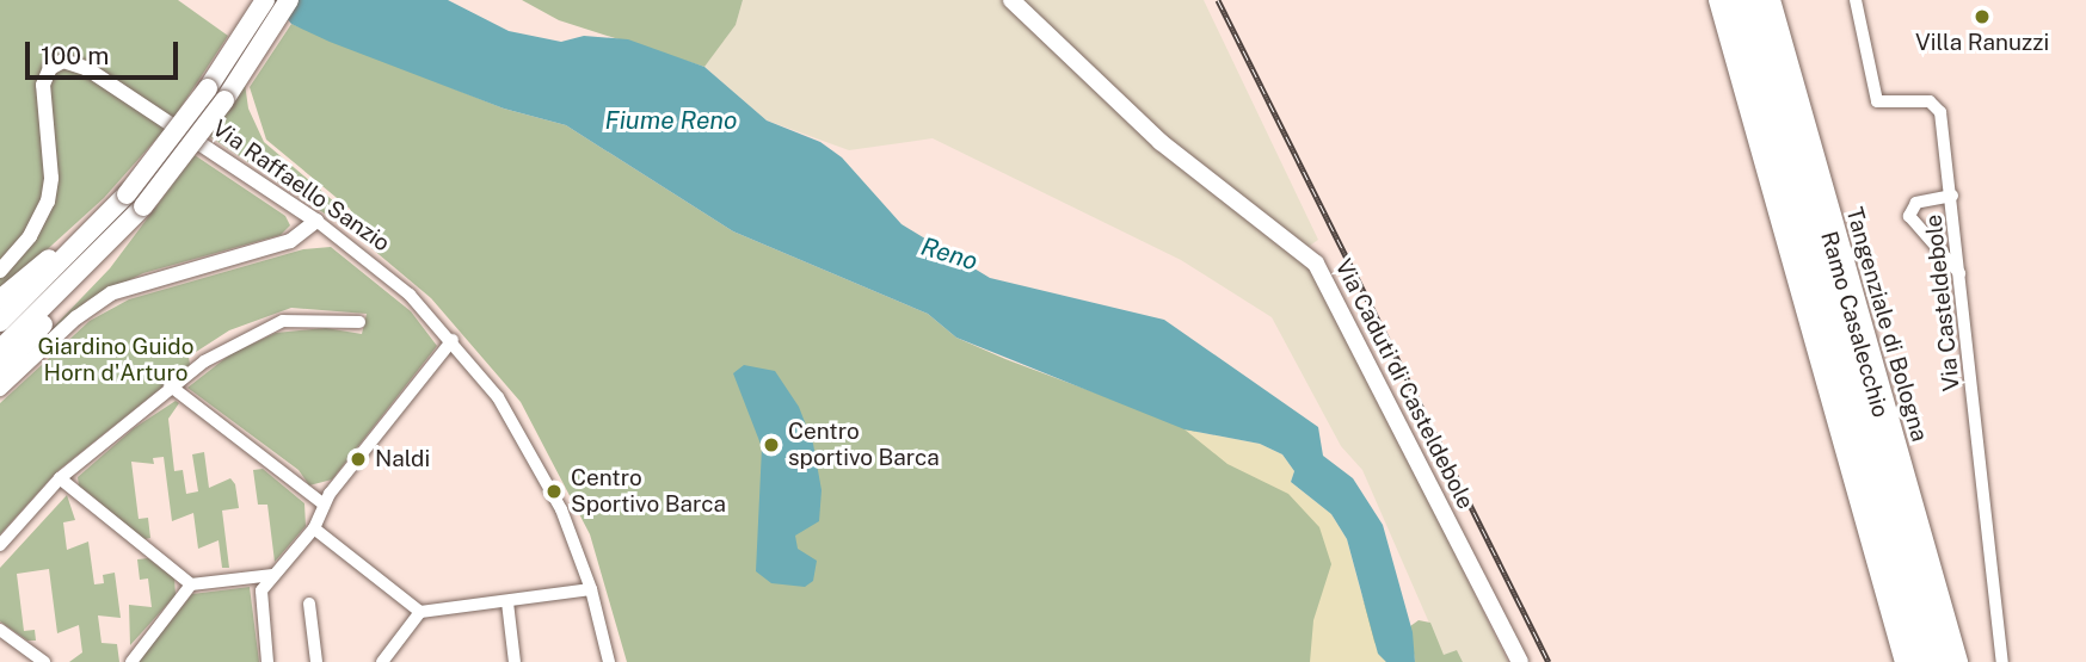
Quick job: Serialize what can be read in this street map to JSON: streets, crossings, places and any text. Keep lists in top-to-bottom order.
{
  "streets": {
    "highway": ["Ramo Casalecchio", "Tangenziale di Bologna"],
    "main road": ["Via Caduti di Casteldebole"],
    "street": ["Via Raffaello Sanzio", "Via Casteldebole"]
  },
  "water": ["Fiume Reno", "Reno"],
  "parks": ["Giardino Guido Horn d'Arturo"],
  "places": [
    "Villa Ranuzzi",
    "Centro sportivo Barca",
    "Naldi",
    "Centro Sportivo Barca"
  ],
  "scale_bar": "100 m"
}
